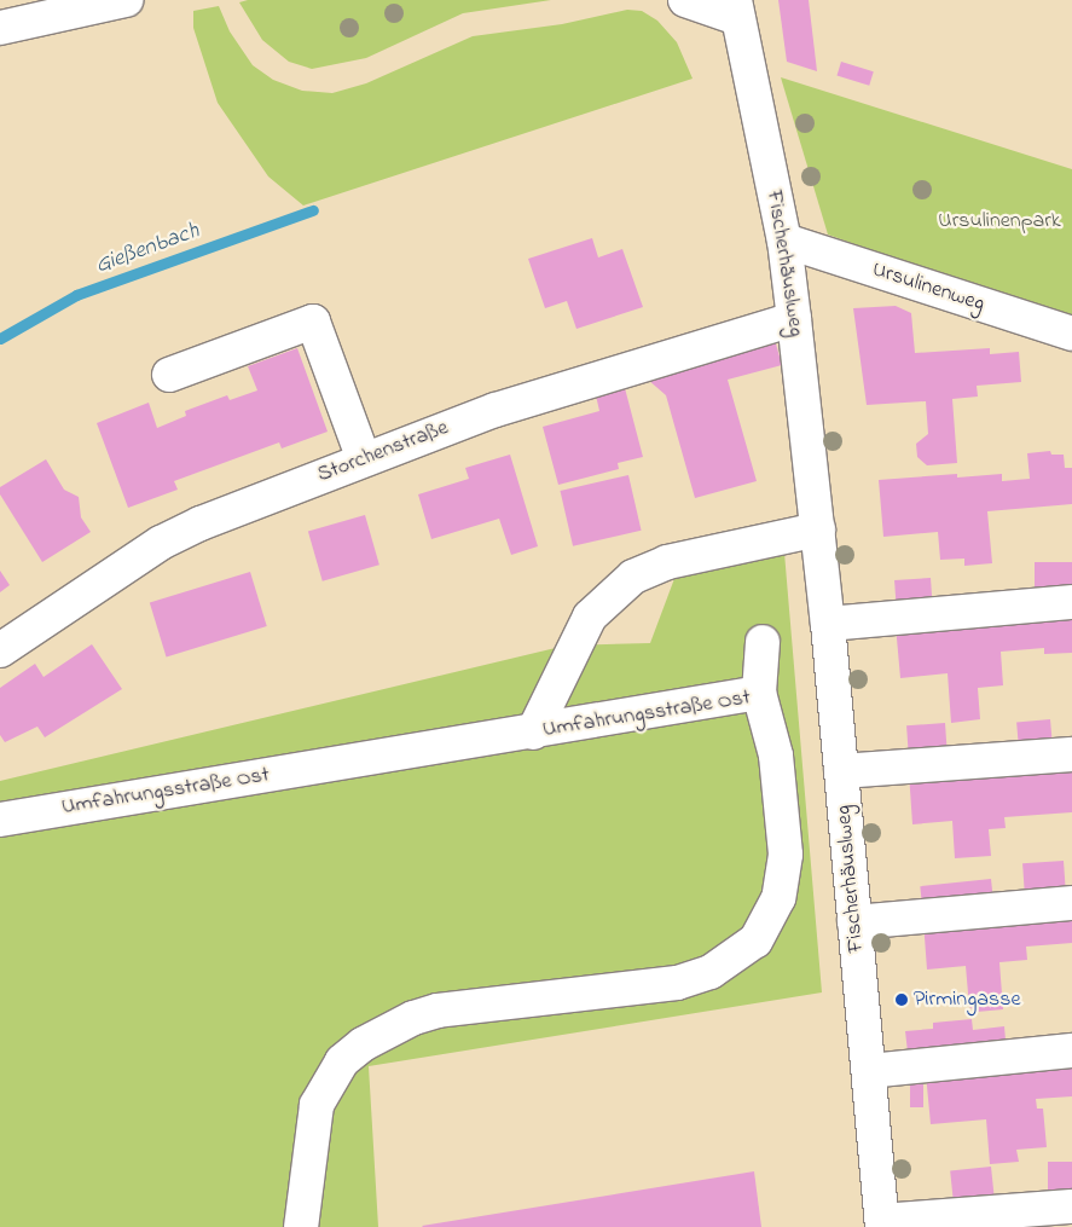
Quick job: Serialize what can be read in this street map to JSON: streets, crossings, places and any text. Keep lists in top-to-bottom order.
{
  "streets": {
    "street": [
      "Fischerhäuslweg",
      "Ursulinenweg",
      "Storchenstraße",
      "Umfahrungsstraße Ost"
    ]
  },
  "crossings": [
    ["Fischerhäuslweg", "Ursulinenweg"],
    ["Fischerhäuslweg", "Storchenstraße"]
  ],
  "water": ["Gießenbach"],
  "parks": ["Ursulinenpark"],
  "places": ["Pirmingasse"]
}
